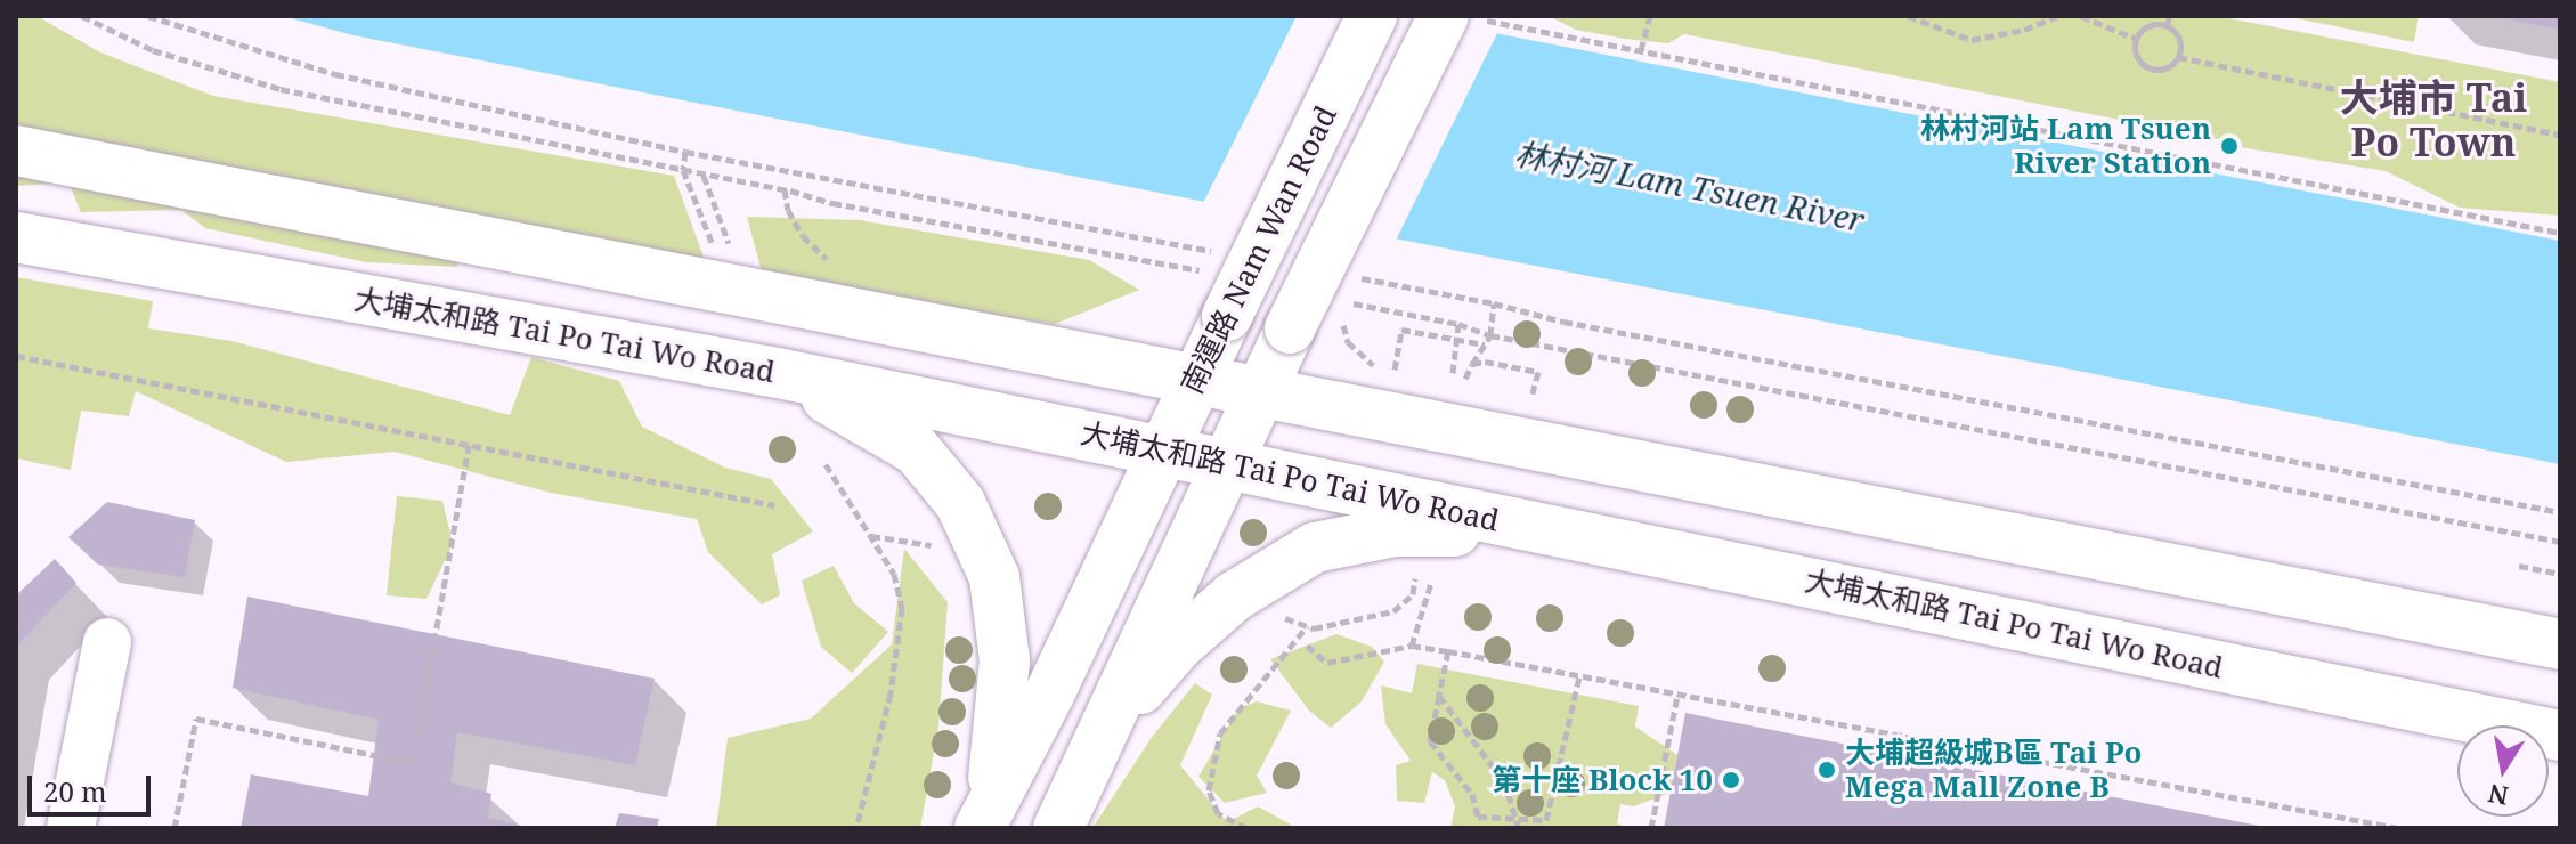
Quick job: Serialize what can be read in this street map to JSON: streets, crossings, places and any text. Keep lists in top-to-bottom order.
{
  "streets": {
    "main road": ["南運路 Nam Wan Road", "大埔太和路 Tai Po Tai Wo Road"]
  },
  "crossings": [
    ["南運路 Nam Wan Road", "大埔太和路 Tai Po Tai Wo Road"]
  ],
  "districts": ["大埔市 Tai Po Town"],
  "water": ["林村河 Lam Tsuen River"],
  "places": ["林村河站 Lam Tsuen River Station", "大埔超級城B區 Tai Po Mega Mall Zone B", "第十座 Block 10"],
  "scale_bar": "20 m",
  "north": "bottom"
}
